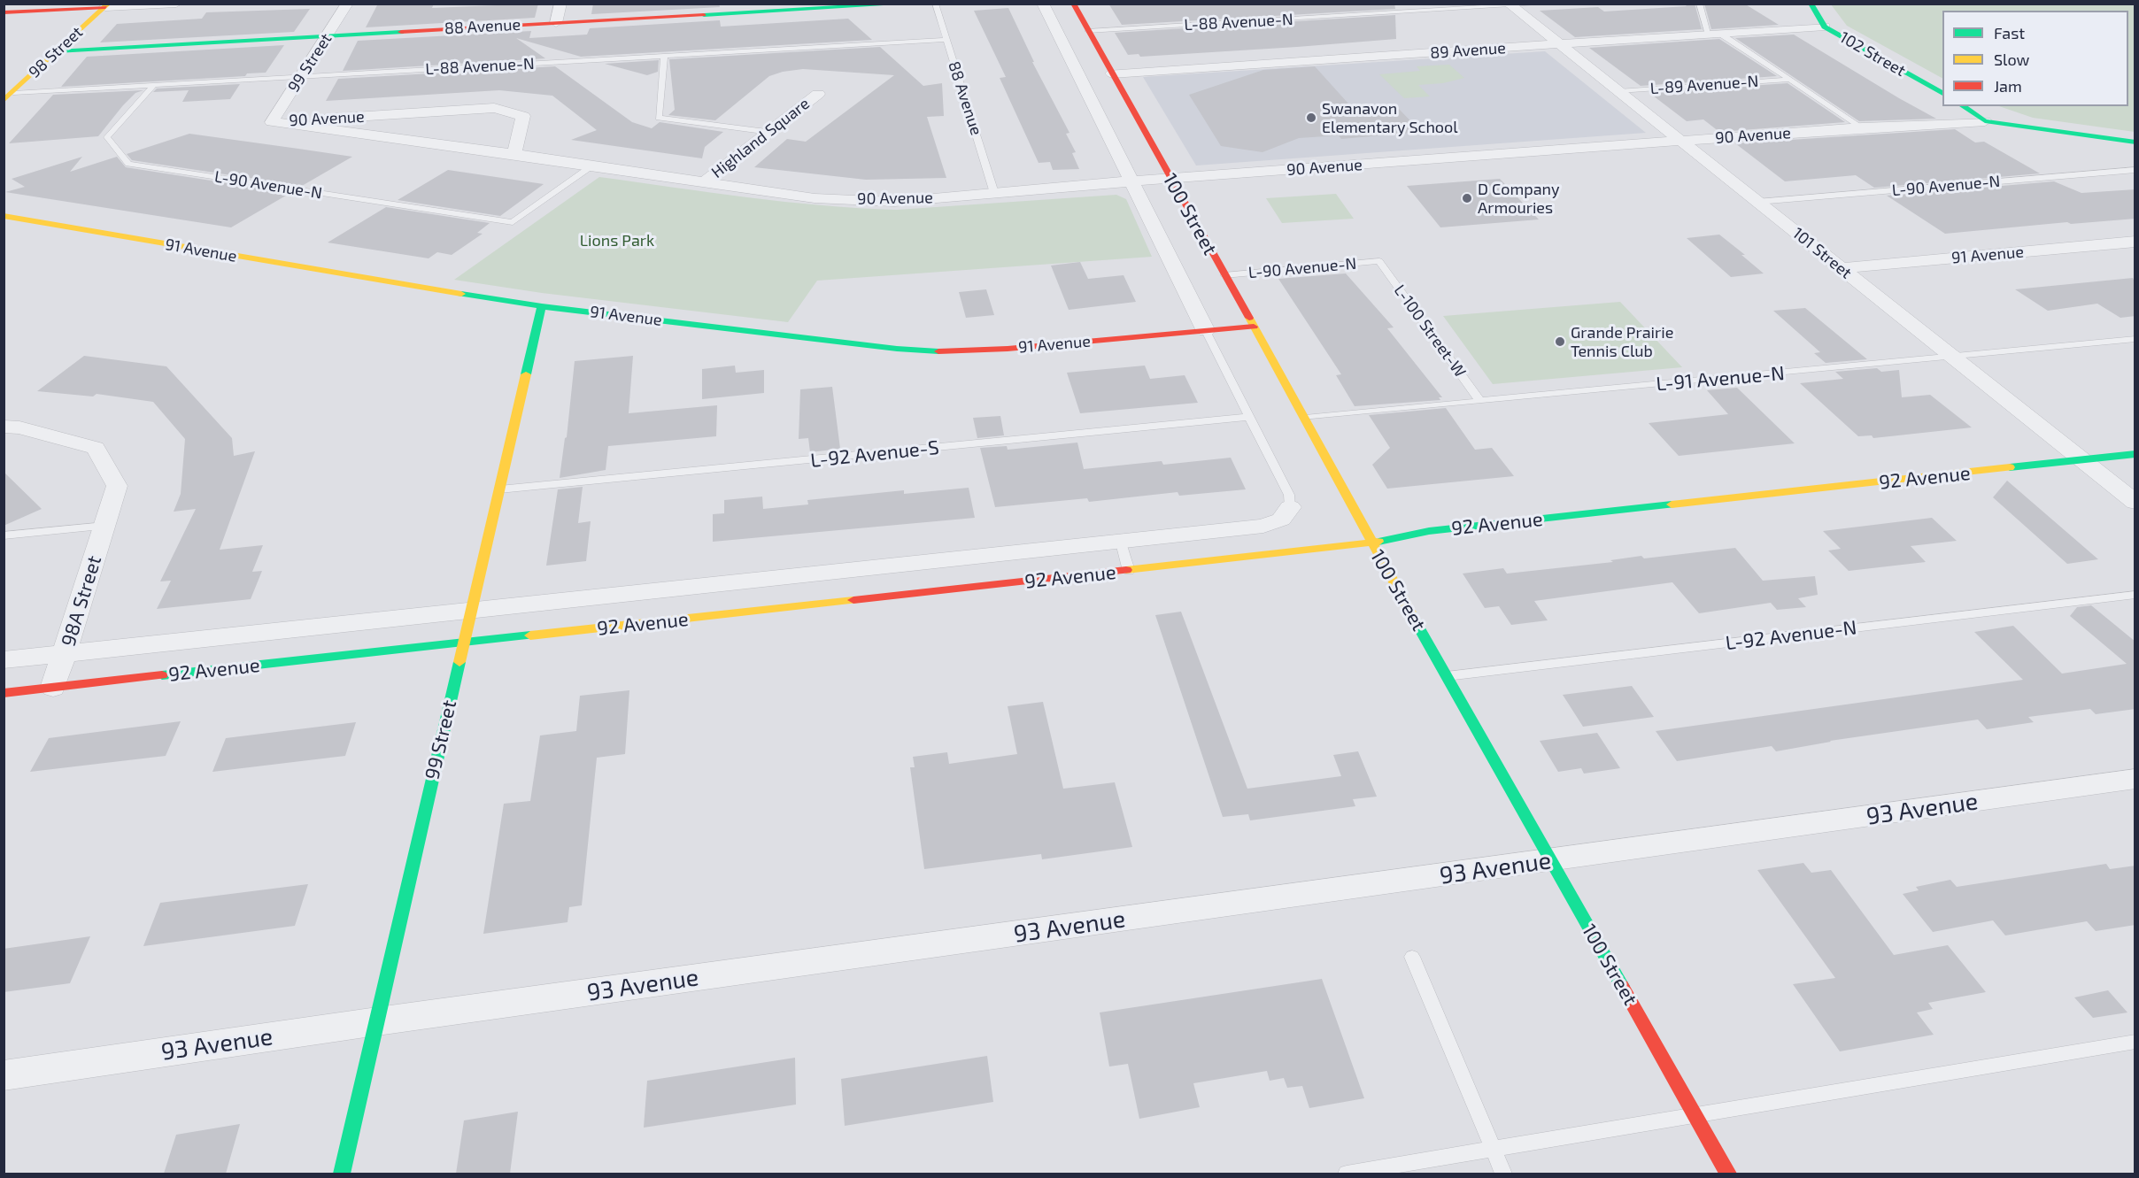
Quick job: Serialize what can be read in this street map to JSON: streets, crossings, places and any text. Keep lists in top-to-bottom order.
{
  "streets": {
    "street": [
      "88 Avenue",
      "89 Avenue",
      "98 Street",
      "102 Street",
      "99 Street",
      "90 Avenue",
      "Highland Square",
      "100 Street",
      "91 Avenue",
      "101 Street",
      "92 Avenue",
      "98A Street",
      "93 Avenue"
    ],
    "lane": [
      "L-88 Avenue-N",
      "L-89 Avenue-N",
      "L-90 Avenue-N",
      "L-100 Street-W",
      "L-91 Avenue-N",
      "L-92 Avenue-S",
      "L-92 Avenue-N"
    ]
  },
  "crossings": [
    ["L-88 Avenue-N", "88 Avenue"],
    ["L-88 Avenue-N", "98 Street"],
    ["L-88 Avenue-N", "99 Street"],
    ["L-88 Avenue-N", "L-90 Avenue-N"],
    ["L-88 Avenue-N", "100 Street"],
    ["L-88 Avenue-N", "101 Street"],
    ["88 Avenue", "98 Street"],
    ["88 Avenue", "99 Street"],
    ["88 Avenue", "90 Avenue"],
    ["89 Avenue", "102 Street"],
    ["89 Avenue", "100 Street"],
    ["89 Avenue", "101 Street"],
    ["99 Street", "90 Avenue"],
    ["99 Street", "91 Avenue"],
    ["99 Street", "L-92 Avenue-S"],
    ["99 Street", "92 Avenue"],
    ["99 Street", "93 Avenue"],
    ["L-89 Avenue-N", "101 Street"],
    ["90 Avenue", "Highland Square"],
    ["90 Avenue", "L-90 Avenue-N"],
    ["90 Avenue", "100 Street"],
    ["90 Avenue", "101 Street"],
    ["L-90 Avenue-N", "100 Street"],
    ["L-90 Avenue-N", "101 Street"],
    ["L-90 Avenue-N", "L-100 Street-W"],
    ["100 Street", "91 Avenue"],
    ["100 Street", "L-91 Avenue-N"],
    ["100 Street", "L-92 Avenue-S"],
    ["100 Street", "92 Avenue"],
    ["100 Street", "L-92 Avenue-N"],
    ["100 Street", "93 Avenue"],
    ["91 Avenue", "101 Street"],
    ["101 Street", "L-91 Avenue-N"],
    ["101 Street", "92 Avenue"],
    ["L-100 Street-W", "L-91 Avenue-N"],
    ["92 Avenue", "98A Street"]
  ],
  "parks": ["Lions Park"],
  "places": ["Swanavon Elementary School", "D Company Armouries", "Grande Prairie Tennis Club"],
  "legend": ["Fast", "Slow", "Jam"]
}
